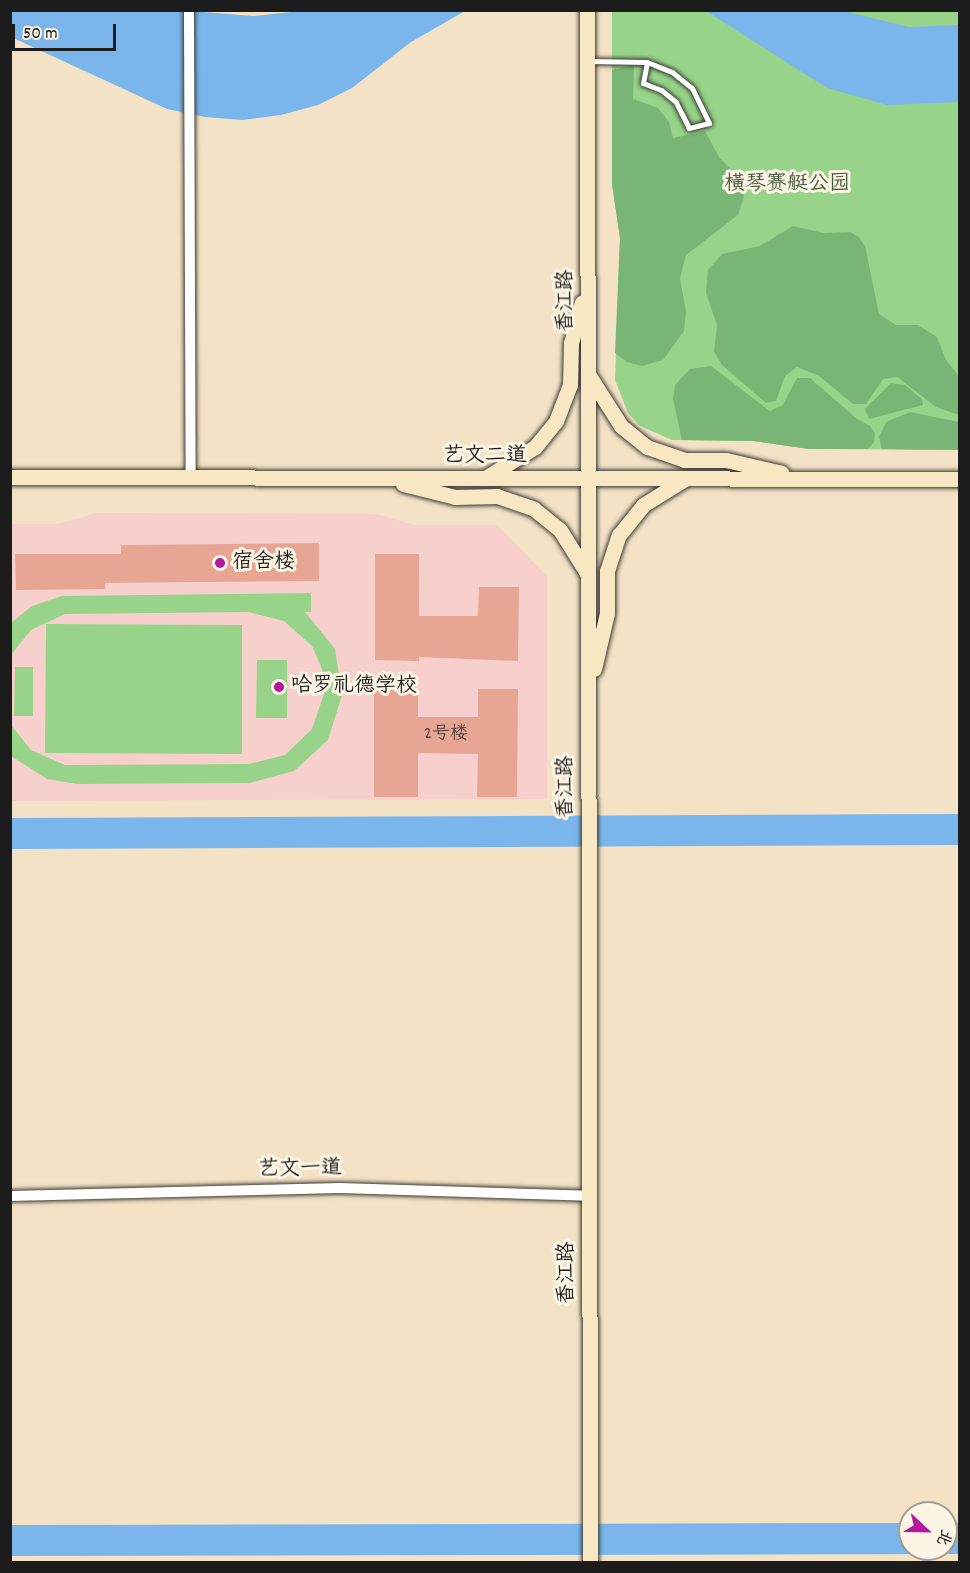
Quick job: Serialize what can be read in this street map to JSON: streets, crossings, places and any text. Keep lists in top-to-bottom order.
{
  "streets": {
    "main road": ["香江路", "艺文二道"],
    "street": ["艺文一道"]
  },
  "crossings": [
    ["香江路", "艺文二道"],
    ["香江路", "艺文一道"]
  ],
  "parks": ["横琴赛艇公园"],
  "places": ["宿舍楼", "哈罗礼德学校"],
  "house_numbers": ["2号楼"],
  "scale_bar": "50 m",
  "north": "right"
}
